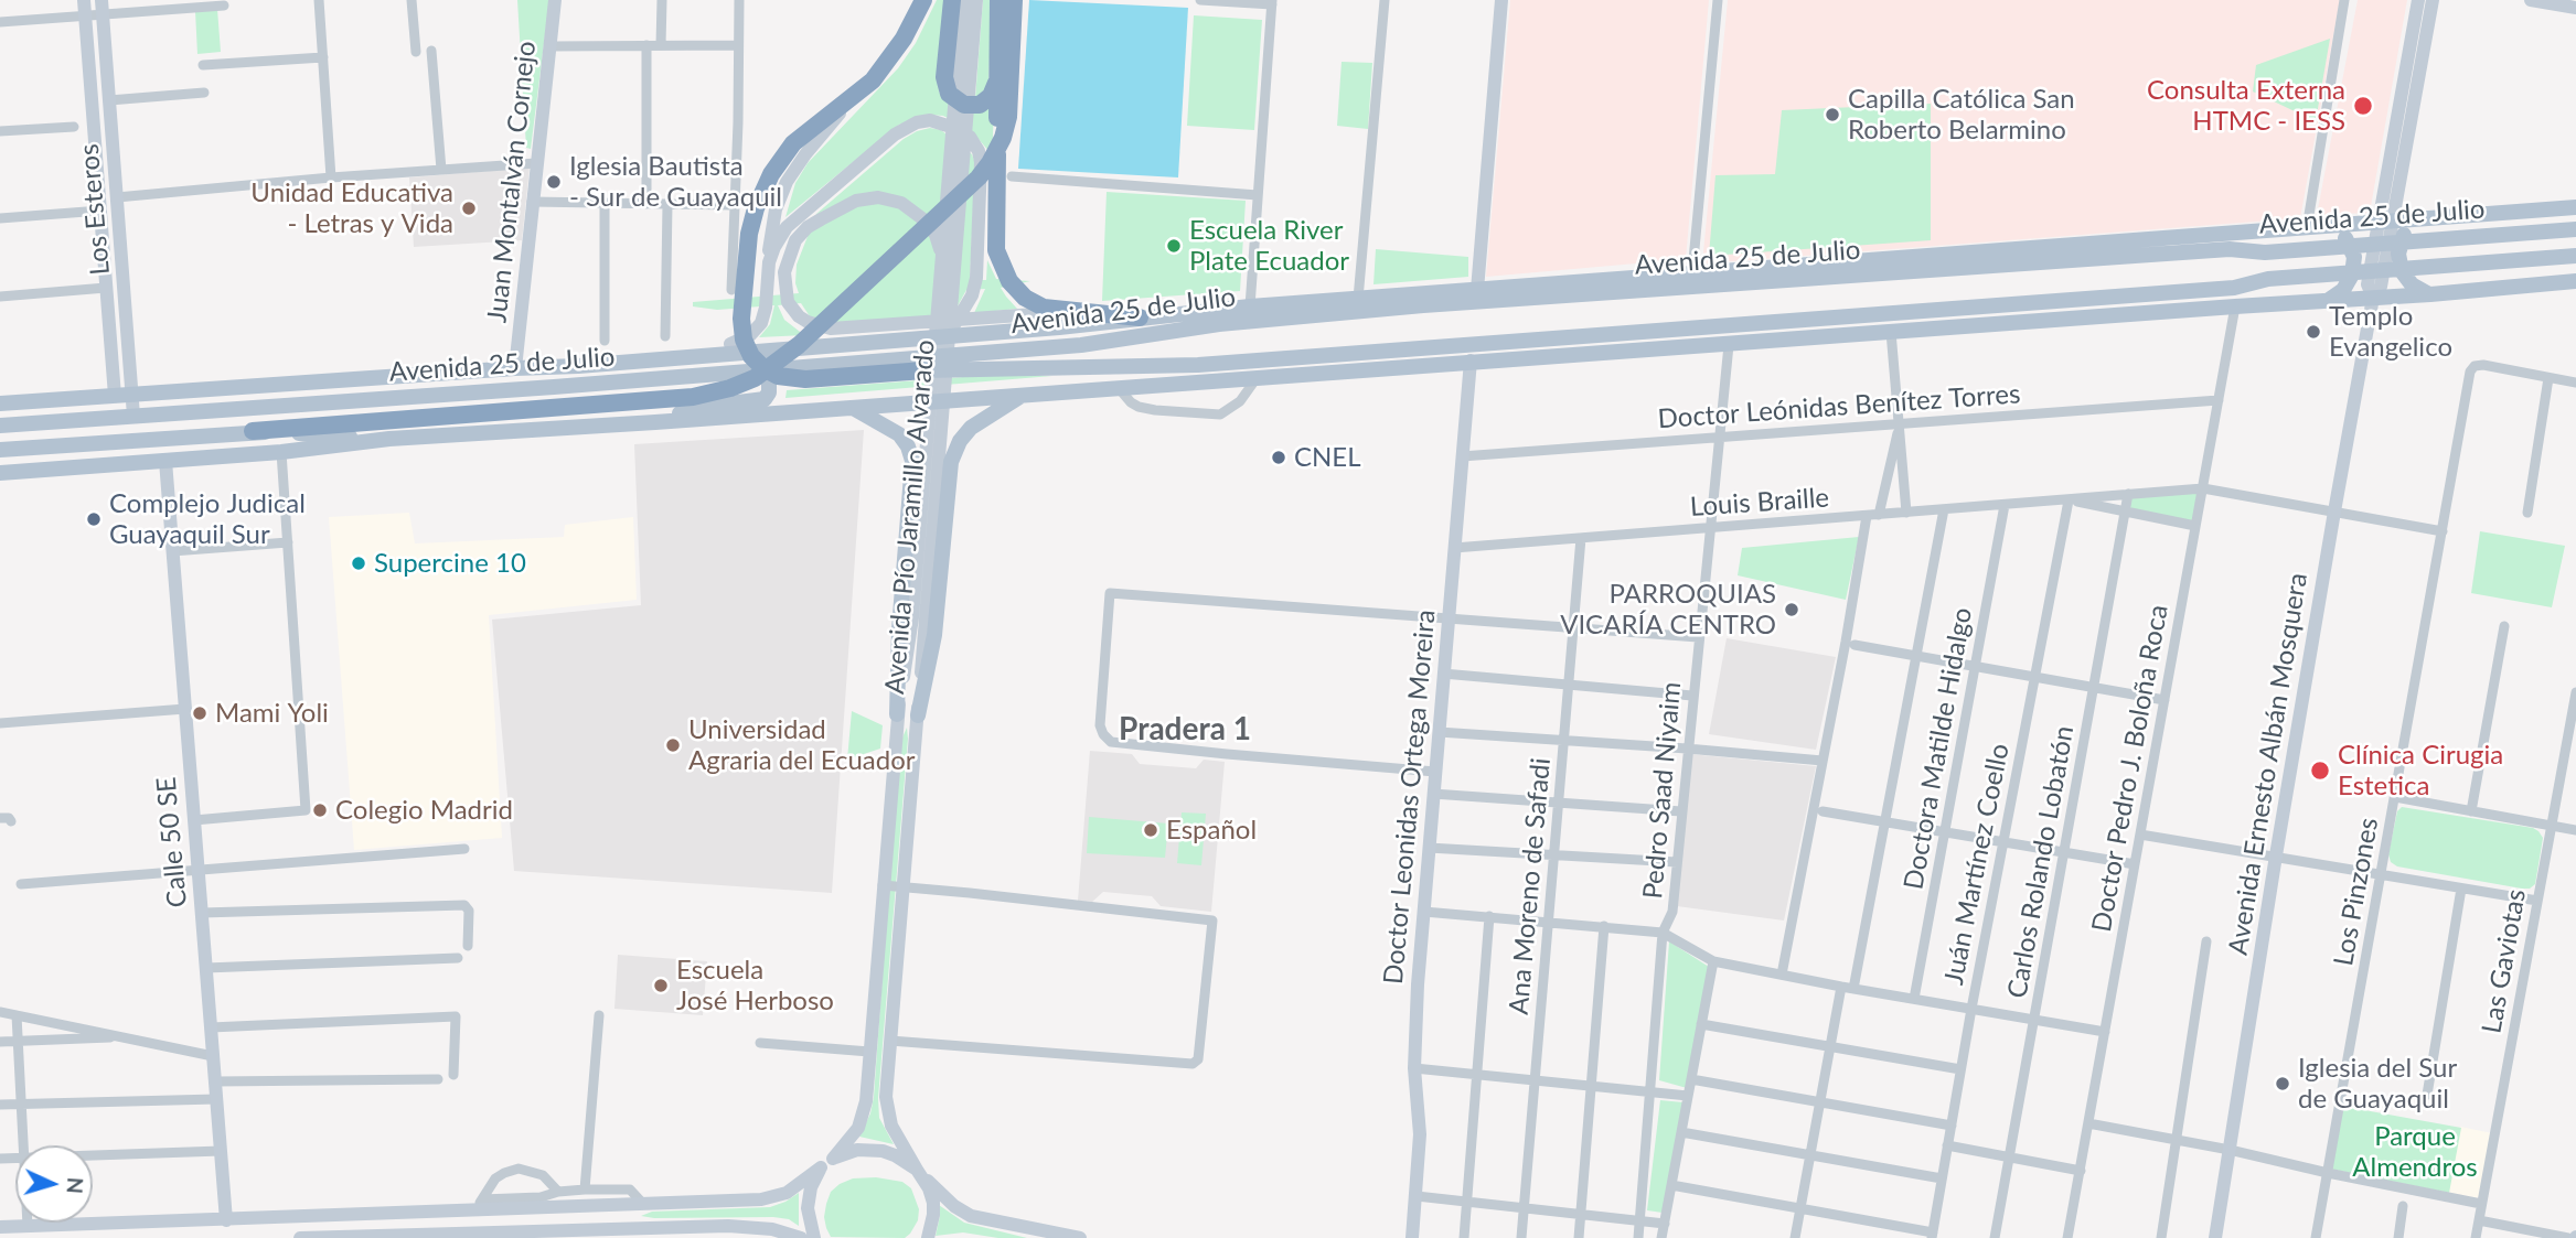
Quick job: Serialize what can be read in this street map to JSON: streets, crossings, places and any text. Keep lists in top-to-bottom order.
{
  "streets": {
    "main road": [
      "Juan Montalván Cornejo",
      "Los Esteros",
      "Avenida 25 de Julio",
      "Avenida Pío Jaramillo Alvarado",
      "Avenida Ernesto Albán Mosquera",
      "Doctor Leonidas Ortega Moreira",
      "Calle 50 SE"
    ],
    "street": [
      "Doctor Leónidas Benítez Torres",
      "Louis Braille",
      "Doctora Matilde Hidalgo",
      "Doctor Pedro J. Boloña Roca",
      "Pedro Saad Niyaim",
      "Carlos Rolando Lobatón",
      "Juán Martínez Coello",
      "Ana Moreno de Safadi",
      "Los Pinzones",
      "Las Gaviotas"
    ]
  },
  "crossings": [
    ["Juan Montalván Cornejo", "Avenida 25 de Julio"],
    ["Los Esteros", "Avenida 25 de Julio"],
    ["Avenida 25 de Julio", "Avenida Ernesto Albán Mosquera"],
    ["Doctor Leónidas Benítez Torres", "Doctor Pedro J. Boloña Roca"],
    ["Doctor Leónidas Benítez Torres", "Pedro Saad Niyaim"],
    ["Doctor Leónidas Benítez Torres", "Doctor Leonidas Ortega Moreira"],
    ["Louis Braille", "Doctora Matilde Hidalgo"],
    ["Louis Braille", "Avenida Ernesto Albán Mosquera"],
    ["Louis Braille", "Doctor Pedro J. Boloña Roca"],
    ["Louis Braille", "Pedro Saad Niyaim"],
    ["Louis Braille", "Doctor Leonidas Ortega Moreira"],
    ["Louis Braille", "Carlos Rolando Lobatón"],
    ["Louis Braille", "Juán Martínez Coello"],
    ["Louis Braille", "Ana Moreno de Safadi"],
    ["Louis Braille", "Los Pinzones"]
  ],
  "districts": ["Pradera 1"],
  "parks": ["Parque Almendros"],
  "places": [
    "Consulta Externa HTMC - IESS",
    "Capilla Católica San Roberto Belarmino",
    "Iglesia Bautista - Sur de Guayaquil",
    "Unidad Educativa - Letras y Vida",
    "Escuela River Plate Ecuador",
    "Templo Evangelico",
    "CNEL",
    "Complejo Judical Guayaquil Sur",
    "Supercine 10",
    "PARROQUIAS VICARÍA CENTRO",
    "Mami Yoli",
    "Universidad Agraria del Ecuador",
    "Clínica Cirugia Estetica",
    "Colegio Madrid",
    "Español",
    "Escuela José Herboso",
    "Iglesia del Sur de Guayaquil"
  ],
  "north": "right"
}
